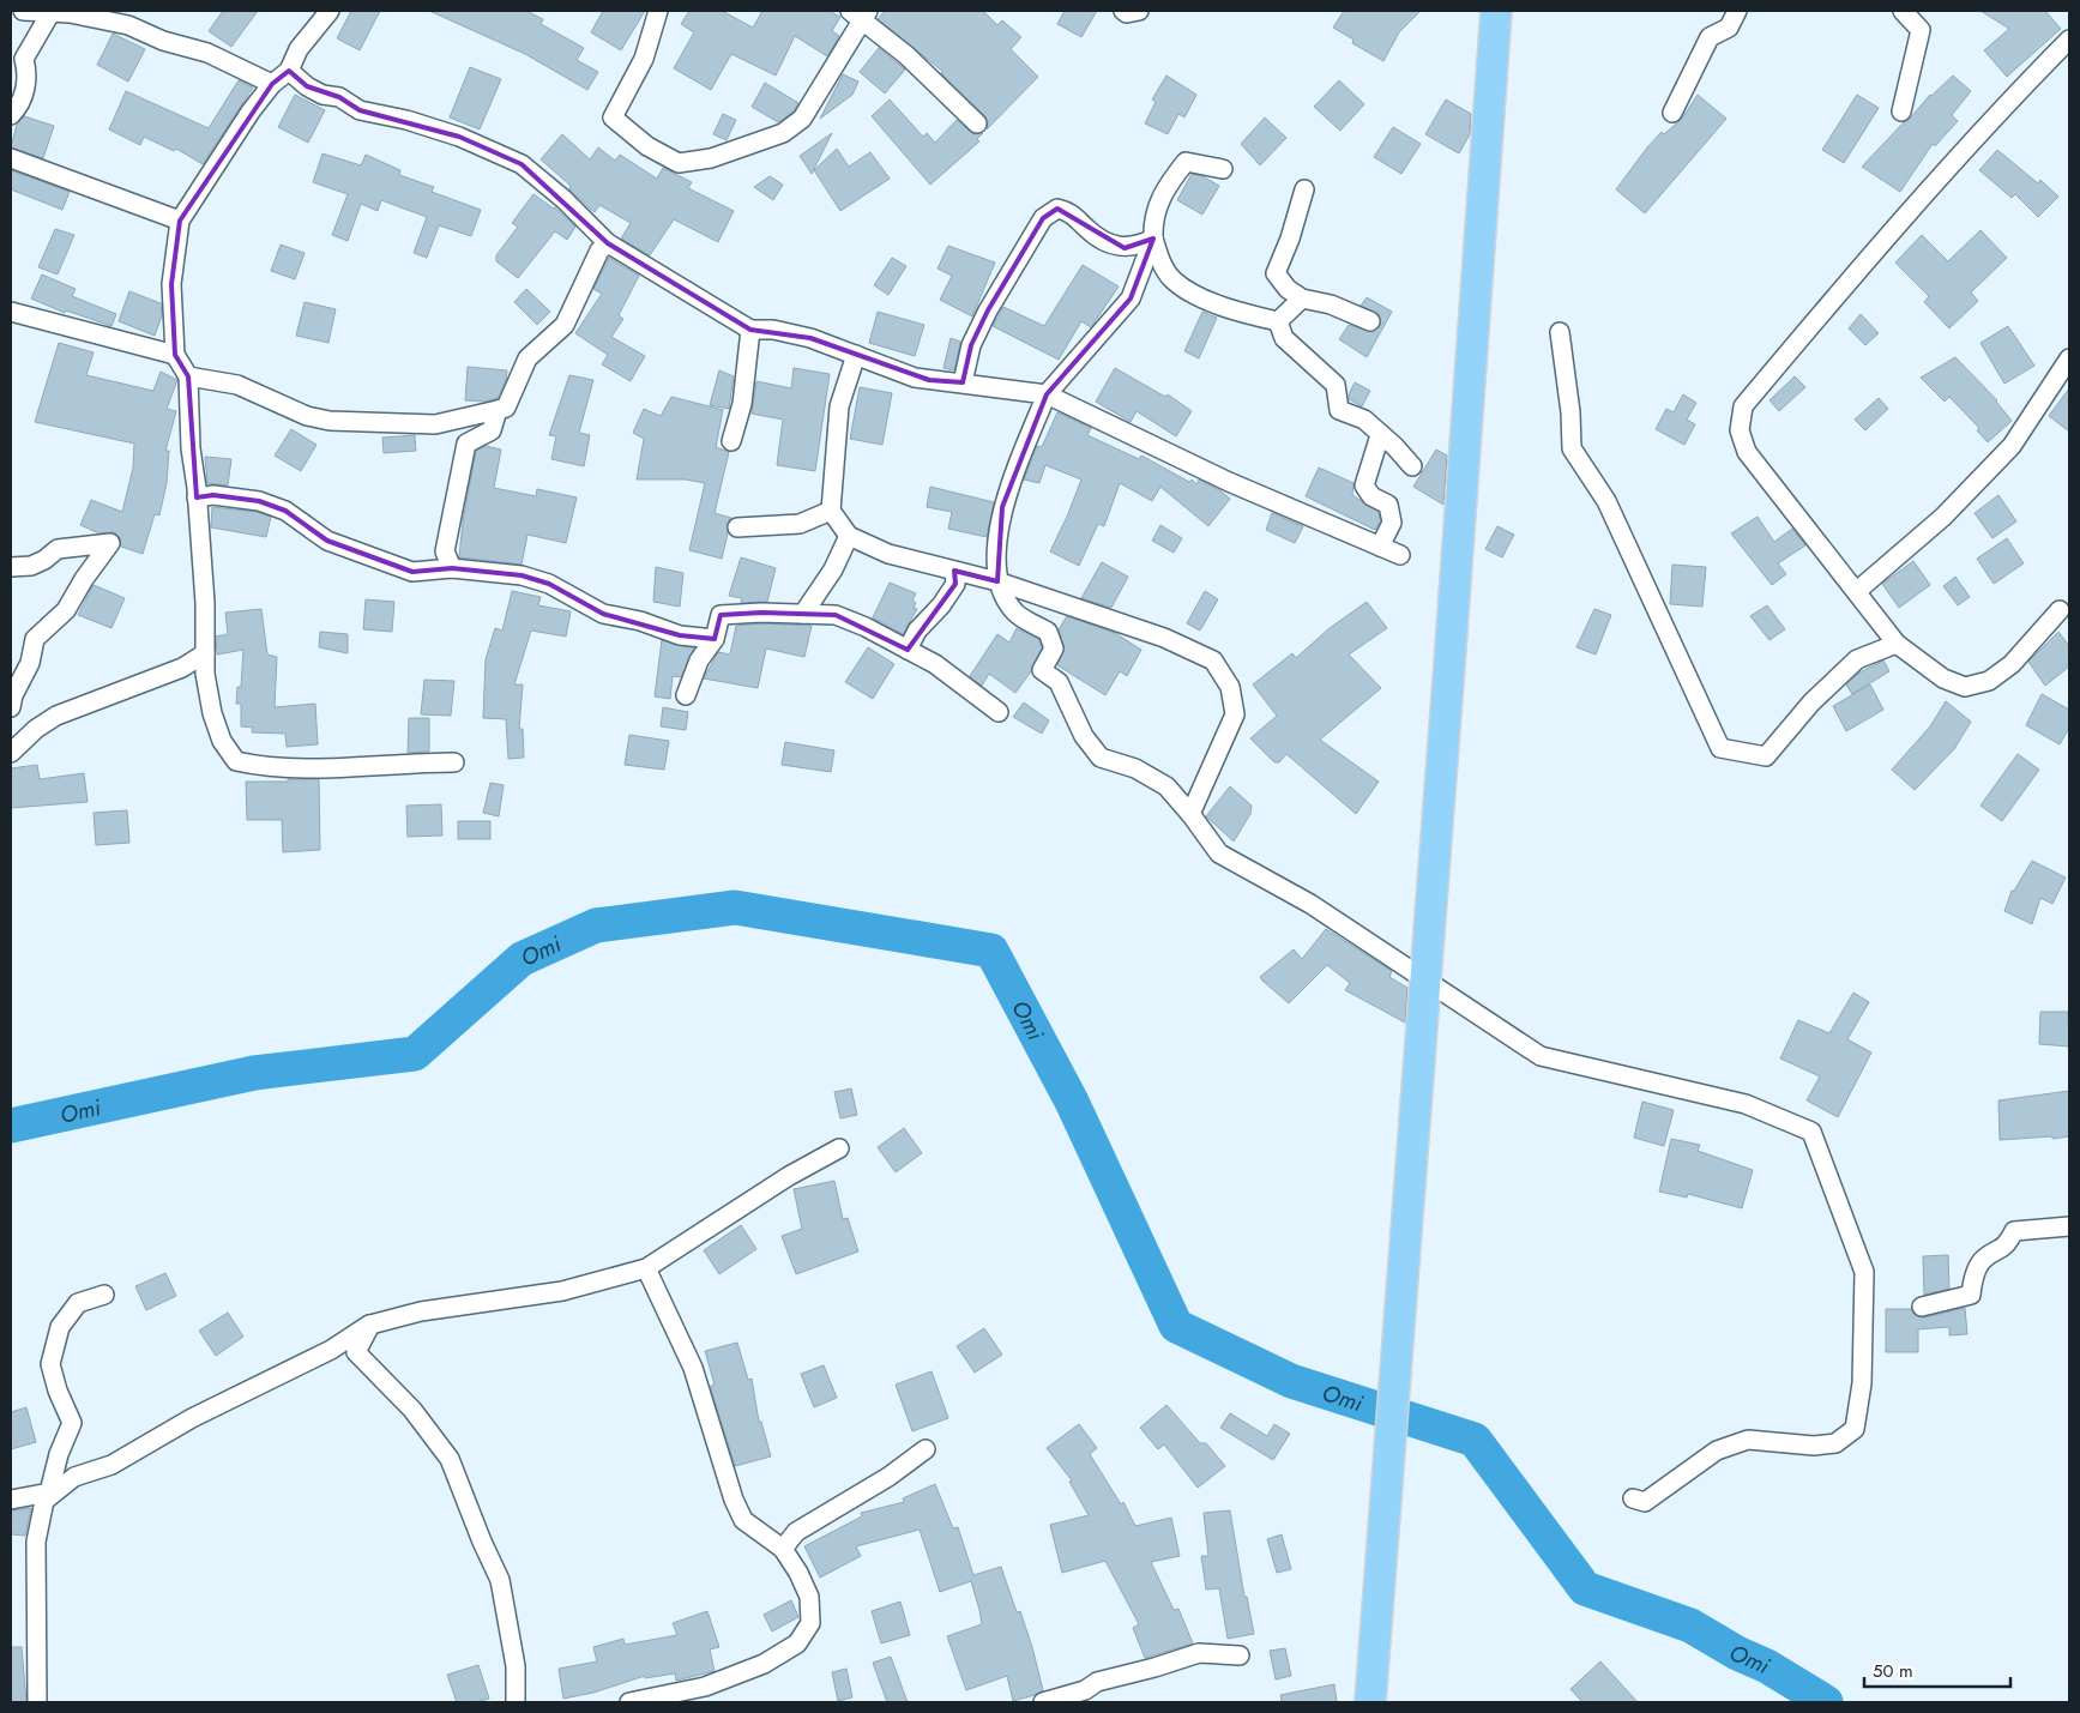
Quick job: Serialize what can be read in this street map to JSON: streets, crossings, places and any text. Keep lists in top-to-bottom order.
{
  "water": ["Omi"],
  "scale_bar": "50 m"
}
